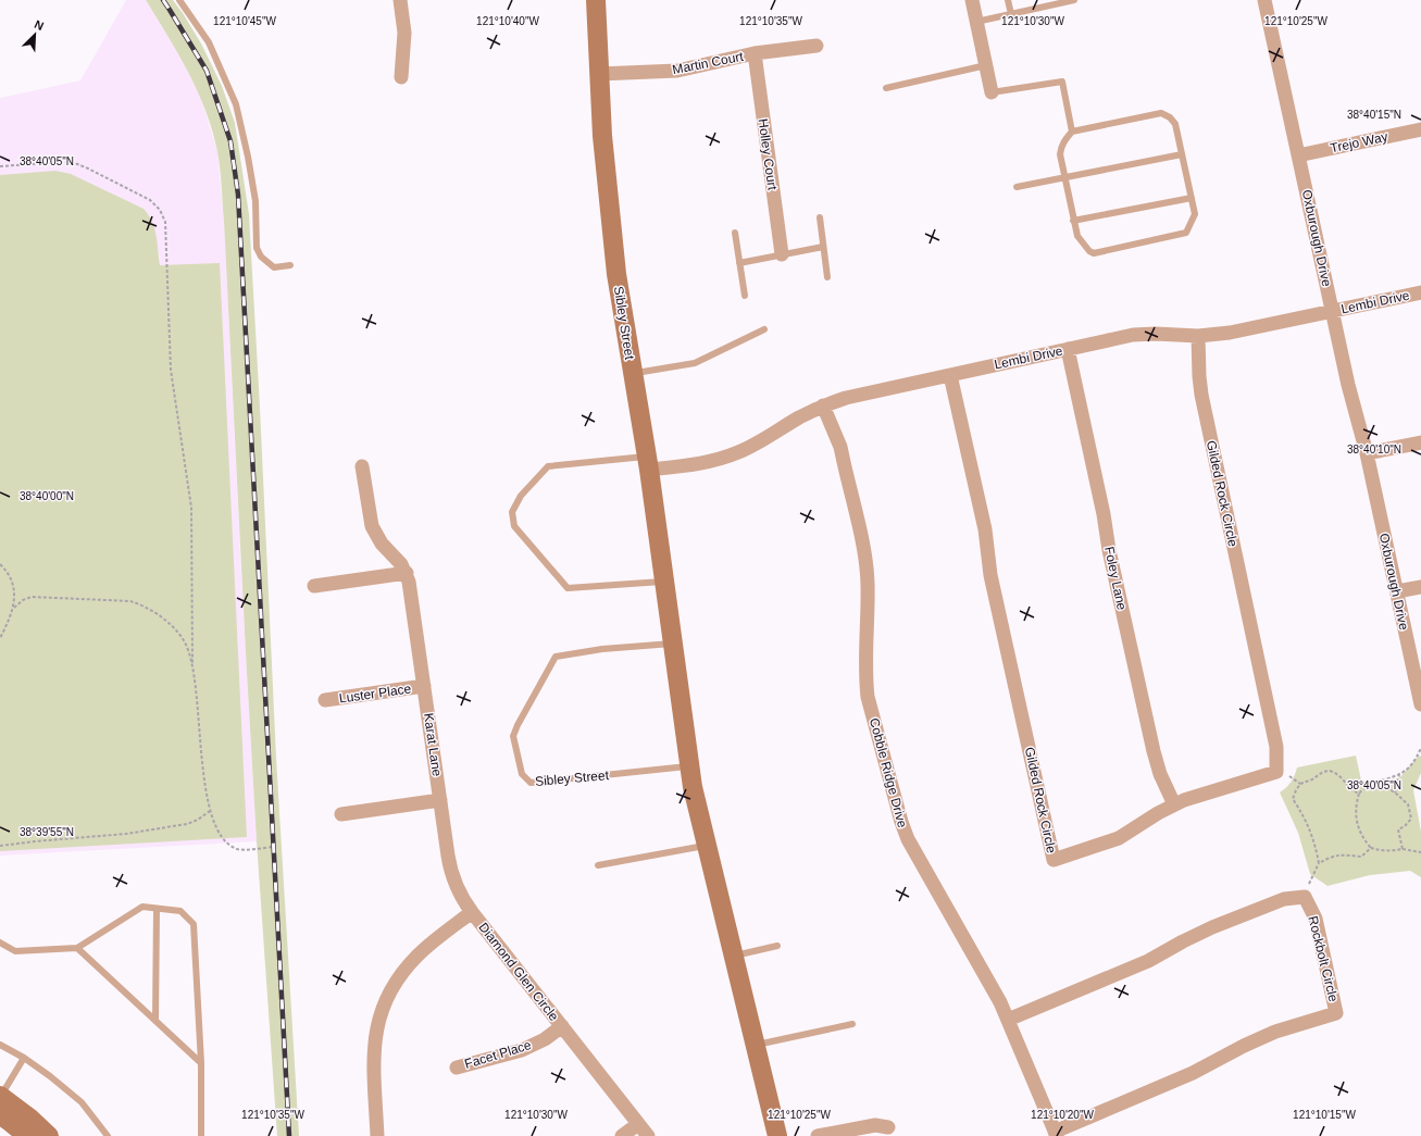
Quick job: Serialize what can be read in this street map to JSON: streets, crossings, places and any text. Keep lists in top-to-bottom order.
{
  "streets": {
    "street": [
      "Martin Court",
      "Trejo Way",
      "Holley Court",
      "Oxburough Drive",
      "Lembi Drive",
      "Sibley Street",
      "Gilded Rock Circle",
      "Foley Lane",
      "Luster Place",
      "Karat Lane",
      "Cobble Ridge Drive",
      "Rockbolt Circle",
      "Diamond Glen Circle",
      "Facet Place"
    ]
  },
  "crossings": [
    ["Martin Court", "Holley Court"],
    ["Martin Court", "Sibley Street"],
    ["Trejo Way", "Oxburough Drive"],
    ["Oxburough Drive", "Lembi Drive"],
    ["Lembi Drive", "Sibley Street"],
    ["Lembi Drive", "Gilded Rock Circle"],
    ["Lembi Drive", "Foley Lane"],
    ["Lembi Drive", "Cobble Ridge Drive"],
    ["Gilded Rock Circle", "Foley Lane"],
    ["Luster Place", "Karat Lane"],
    ["Karat Lane", "Diamond Glen Circle"],
    ["Cobble Ridge Drive", "Rockbolt Circle"],
    ["Diamond Glen Circle", "Facet Place"]
  ],
  "north": "top right",
  "coordinates": [
    "121°10'45\"W",
    "121°10'40\"W",
    "121°10'35\"W",
    "121°10'30\"W",
    "121°10'25\"W",
    "38°40'15\"N",
    "38°40'05\"N",
    "38°40'10\"N",
    "38°40'00\"N",
    "38°39'55\"N",
    "121°10'20\"W",
    "121°10'15\"W"
  ]
}
